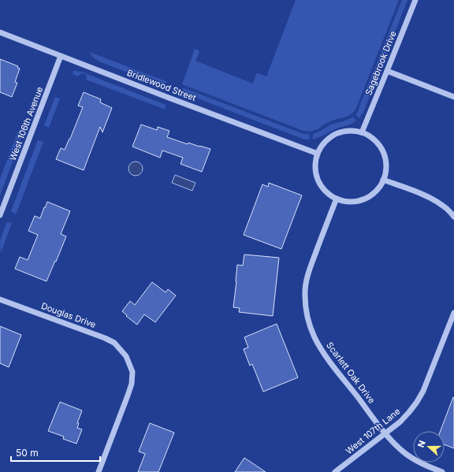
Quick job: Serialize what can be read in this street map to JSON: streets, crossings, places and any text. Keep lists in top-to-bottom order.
{
  "streets": {
    "street": [
      "Sagebrook Drive",
      "Bridlewood Street",
      "West 106th Avenue",
      "Douglas Drive",
      "Scarlett Oak Drive",
      "West 107th Lane"
    ]
  },
  "crossings": [
    ["Sagebrook Drive", "Bridlewood Street"],
    ["Sagebrook Drive", "Scarlett Oak Drive"],
    ["Bridlewood Street", "West 106th Avenue"],
    ["Bridlewood Street", "Scarlett Oak Drive"],
    ["Scarlett Oak Drive", "West 107th Lane"]
  ],
  "scale_bar": "50 m",
  "north": "left"
}
